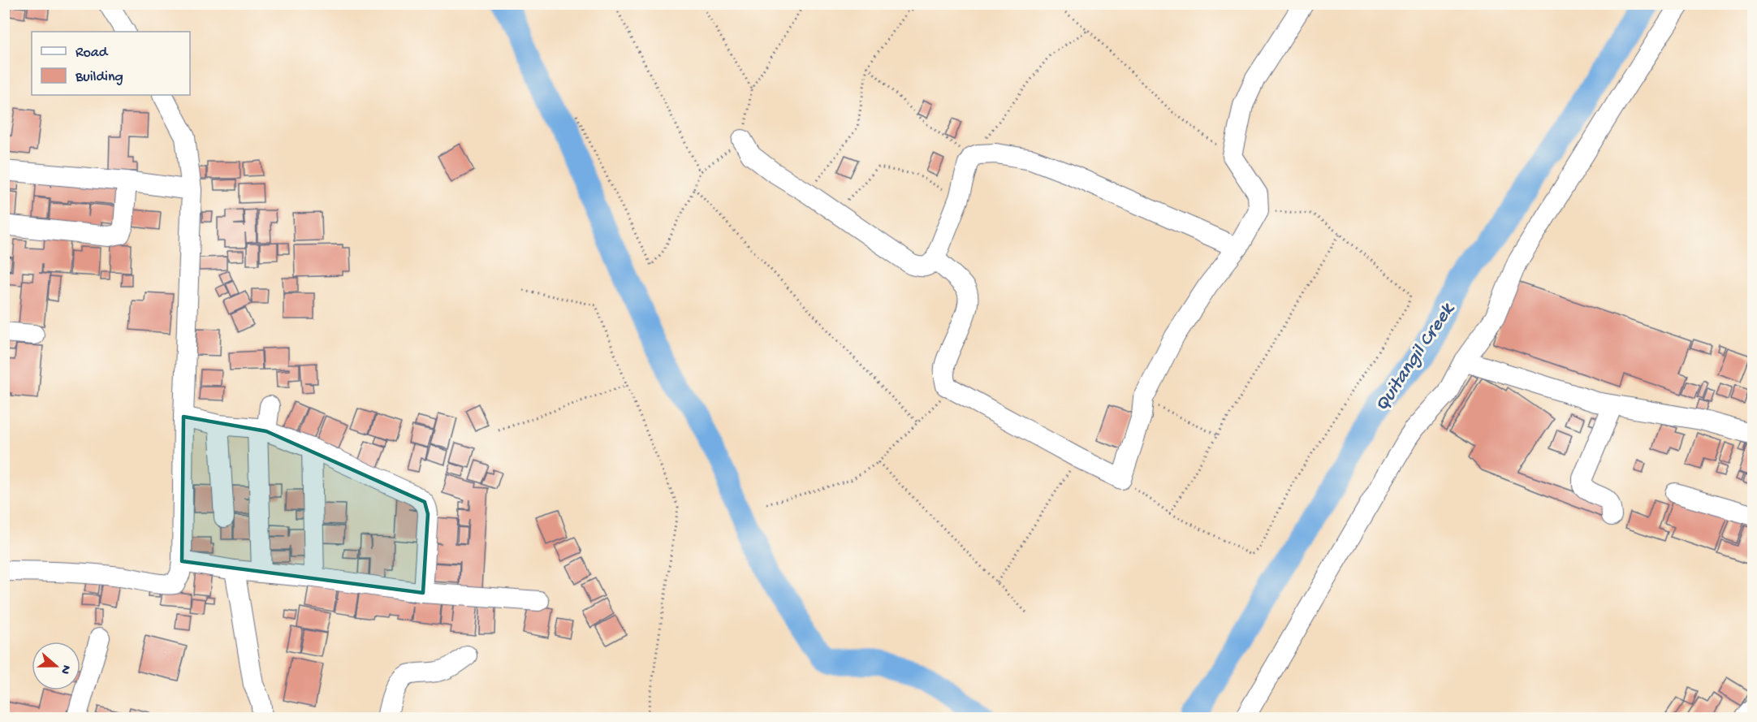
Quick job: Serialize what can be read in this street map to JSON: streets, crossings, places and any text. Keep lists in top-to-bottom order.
{
  "water": ["Quitangil Creek"],
  "legend": ["Road", "Building"],
  "north": "right"
}
